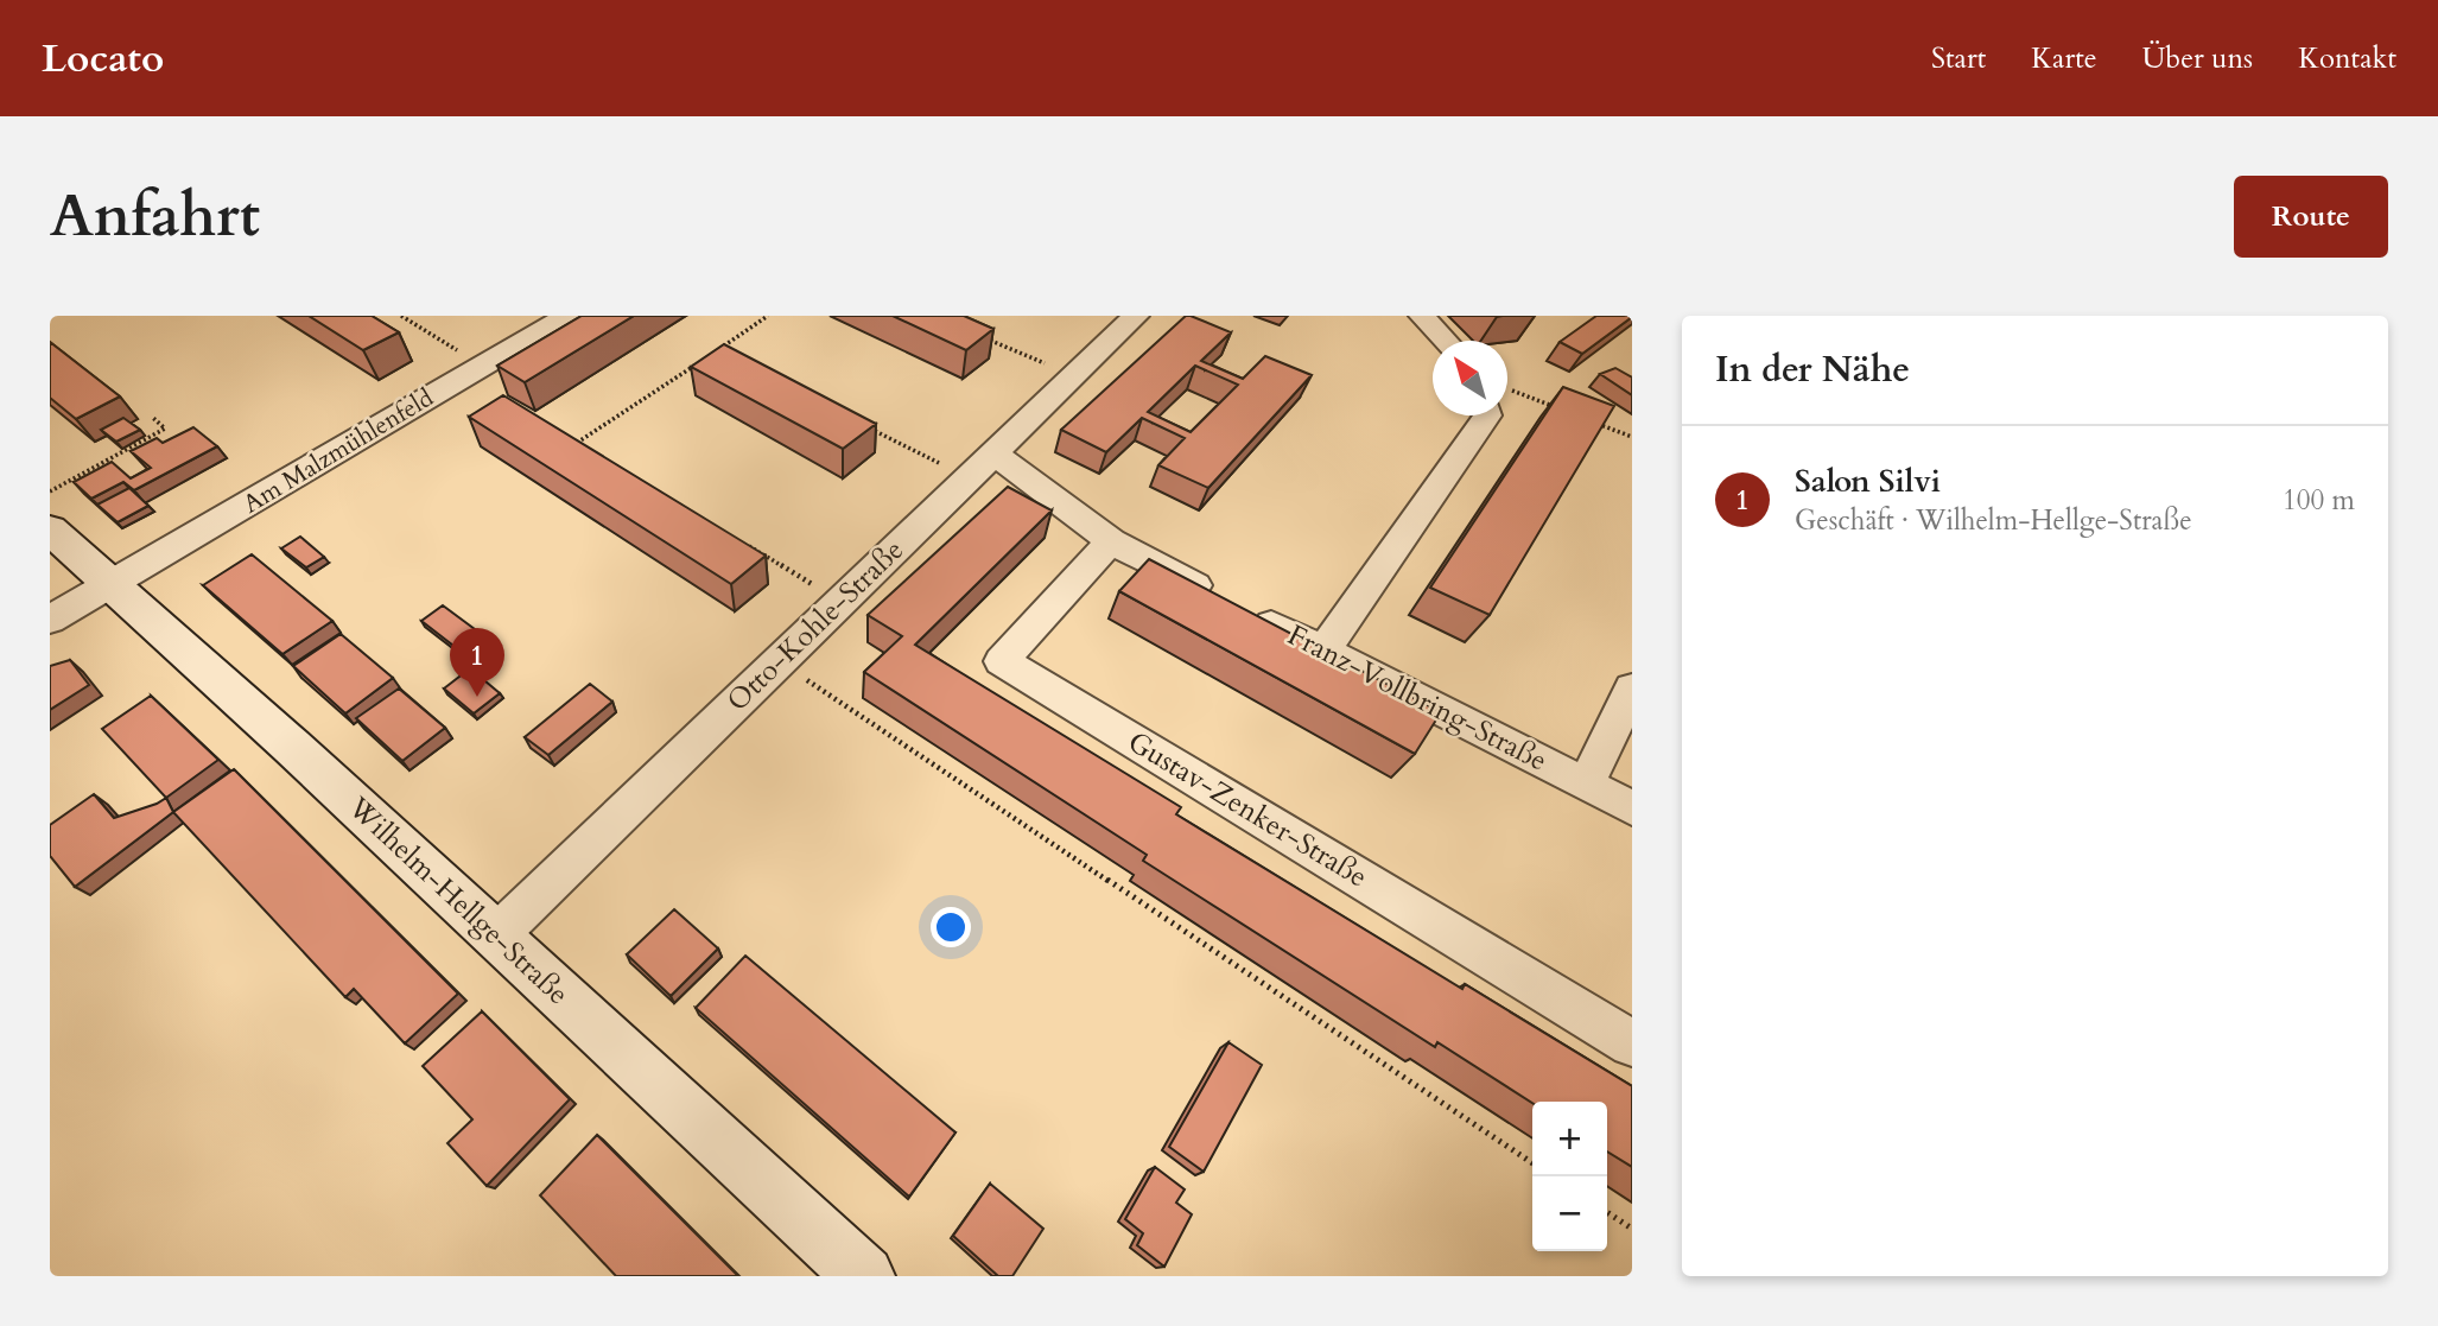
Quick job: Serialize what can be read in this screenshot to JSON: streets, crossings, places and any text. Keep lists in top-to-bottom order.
{
  "streets": {
    "main road": ["Wilhelm-Hellge-Straße"],
    "street": [
      "Am Malzmühlenfeld",
      "Otto-Kohle-Straße",
      "Franz-Vollbring-Straße",
      "Gustav-Zenker-Straße"
    ]
  },
  "crossings": [
    ["Am Malzmühlenfeld", "Wilhelm-Hellge-Straße"],
    ["Otto-Kohle-Straße", "Franz-Vollbring-Straße"],
    ["Otto-Kohle-Straße", "Wilhelm-Hellge-Straße"],
    ["Franz-Vollbring-Straße", "Gustav-Zenker-Straße"]
  ],
  "north": "top left",
  "page": {
    "header": "Locato",
    "nav": [
      "Start",
      "Karte",
      "Über uns",
      "Kontakt"
    ],
    "buttons": "Route",
    "title": "Anfahrt",
    "heading": "In der Nähe",
    "list": [
      {
        "mark": "1",
        "name": "Salon Silvi",
        "note": "Geschäft · Wilhelm-Hellge-Straße",
        "value": "100 m"
      }
    ],
    "pins": "1",
    "map_buttons": ["+", "−"]
  }
}
